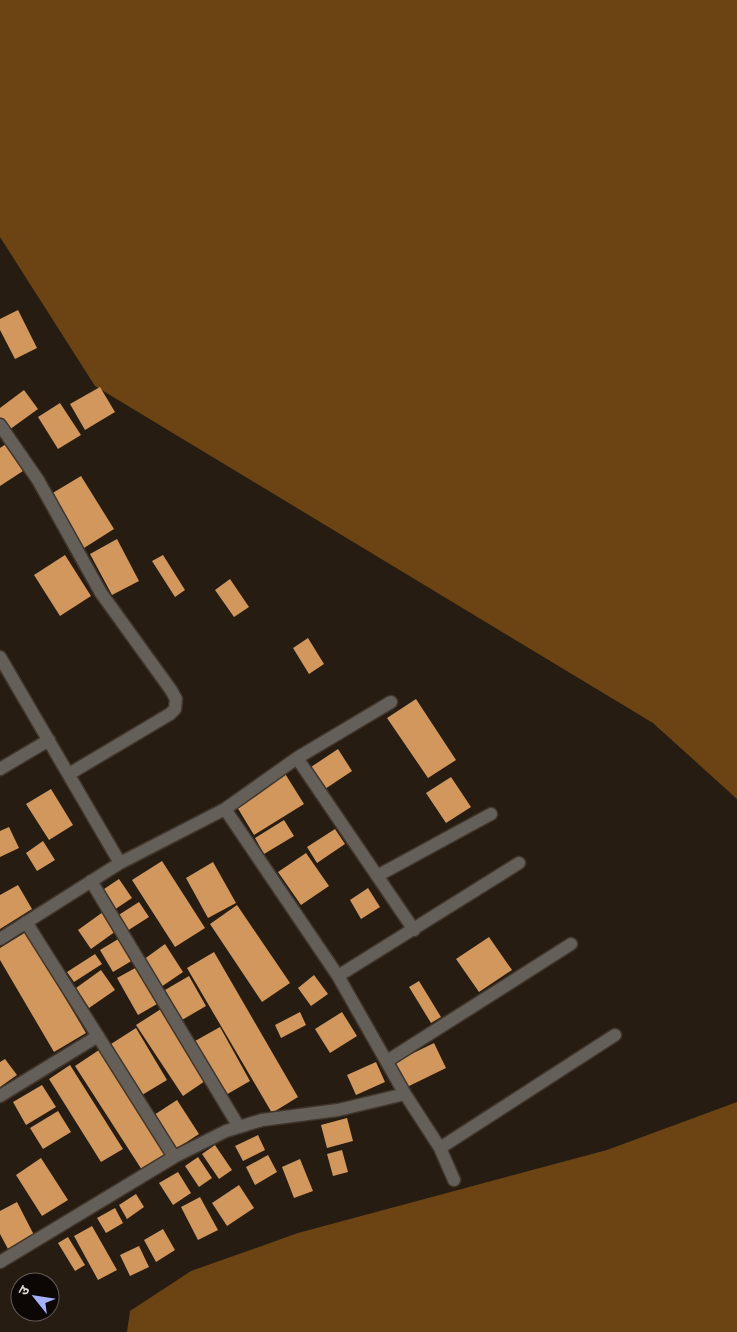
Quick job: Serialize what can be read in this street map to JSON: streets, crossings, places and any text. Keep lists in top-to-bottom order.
{
  "north": "top left"
}
